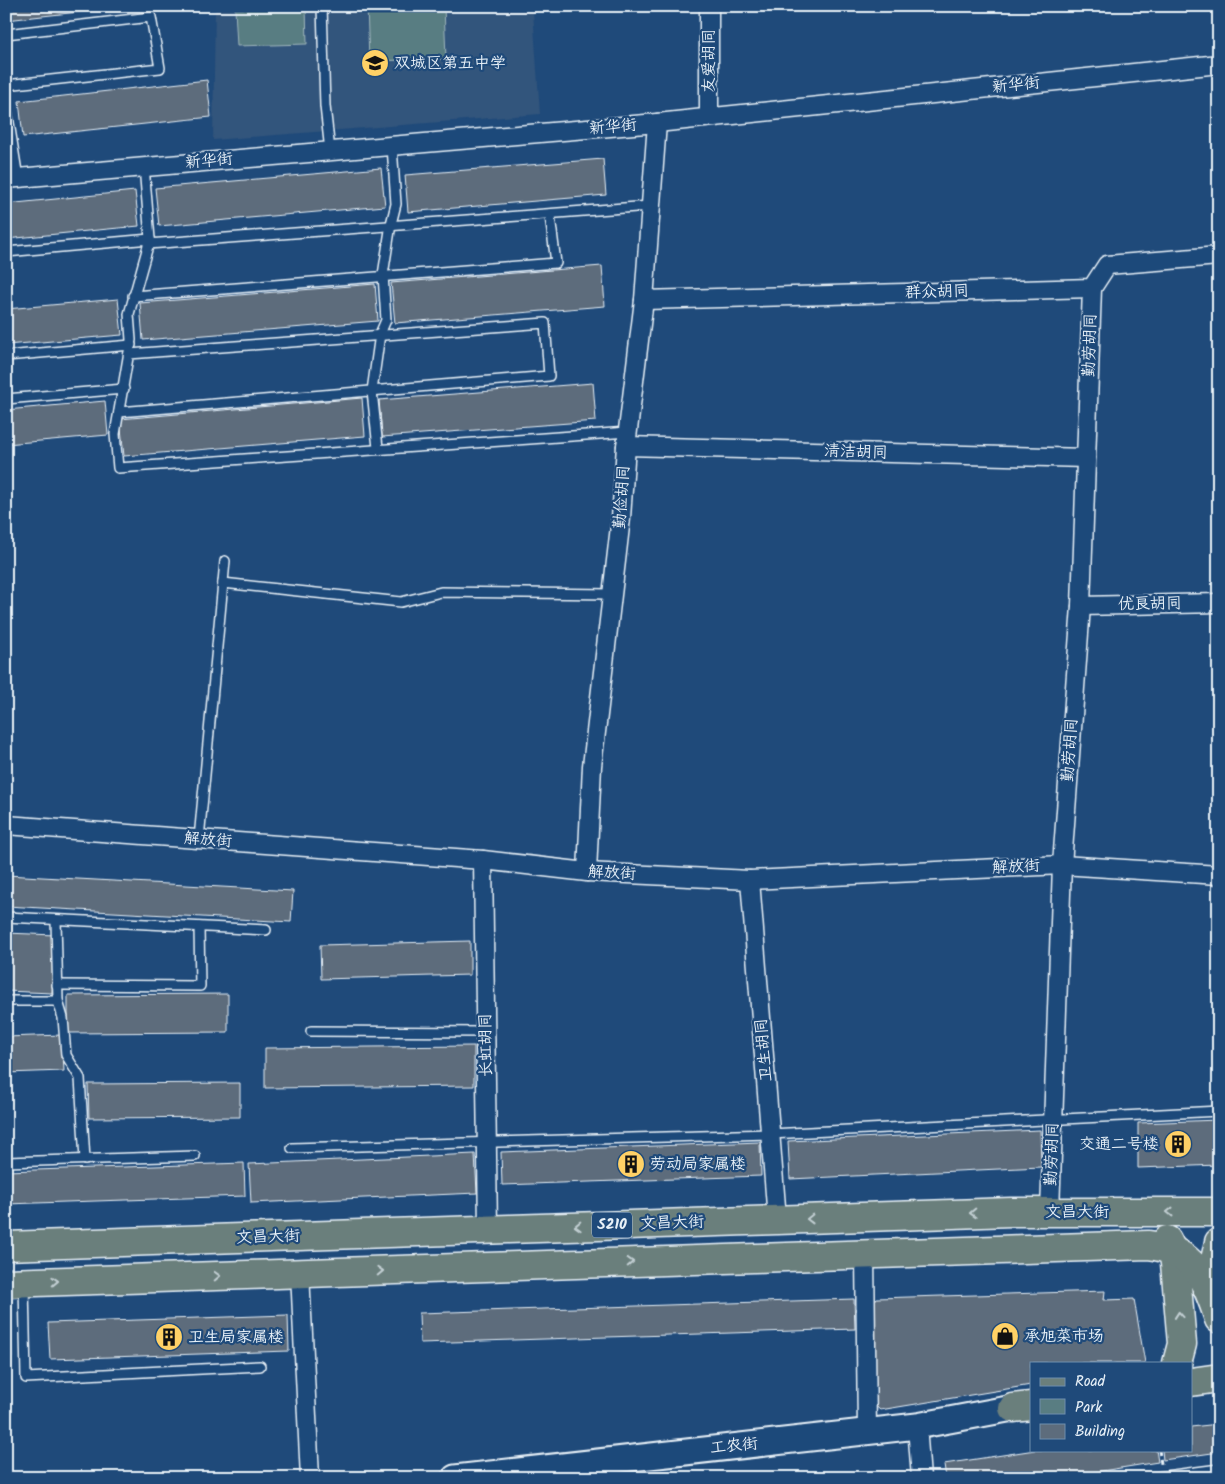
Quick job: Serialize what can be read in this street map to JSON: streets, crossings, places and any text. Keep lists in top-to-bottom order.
{
  "streets": {
    "main road": ["文昌大街", "S210", "工农街"],
    "street": [
      "友爱胡同",
      "新华街",
      "群众胡同",
      "勤劳胡同",
      "清洁胡同",
      "勤俭胡同",
      "优良胡同",
      "解放街",
      "长虹胡同",
      "卫生胡同"
    ]
  },
  "crossings": [
    ["友爱胡同", "新华街"],
    ["新华街", "勤俭胡同"],
    ["群众胡同", "勤劳胡同"],
    ["群众胡同", "勤俭胡同"],
    ["勤劳胡同", "清洁胡同"],
    ["勤劳胡同", "优良胡同"],
    ["勤劳胡同", "解放街"],
    ["勤劳胡同", "文昌大街"],
    ["清洁胡同", "勤俭胡同"],
    ["勤俭胡同", "解放街"],
    ["解放街", "长虹胡同"],
    ["解放街", "卫生胡同"],
    ["长虹胡同", "文昌大街"],
    ["卫生胡同", "文昌大街"]
  ],
  "places": {
    "school or university": ["双城区第五中学"],
    "building": ["交通二号楼", "劳动局家属楼", "卫生局家属楼"],
    "shop": ["承旭菜市场"]
  },
  "legend": ["Road", "Park", "Building"]
}
